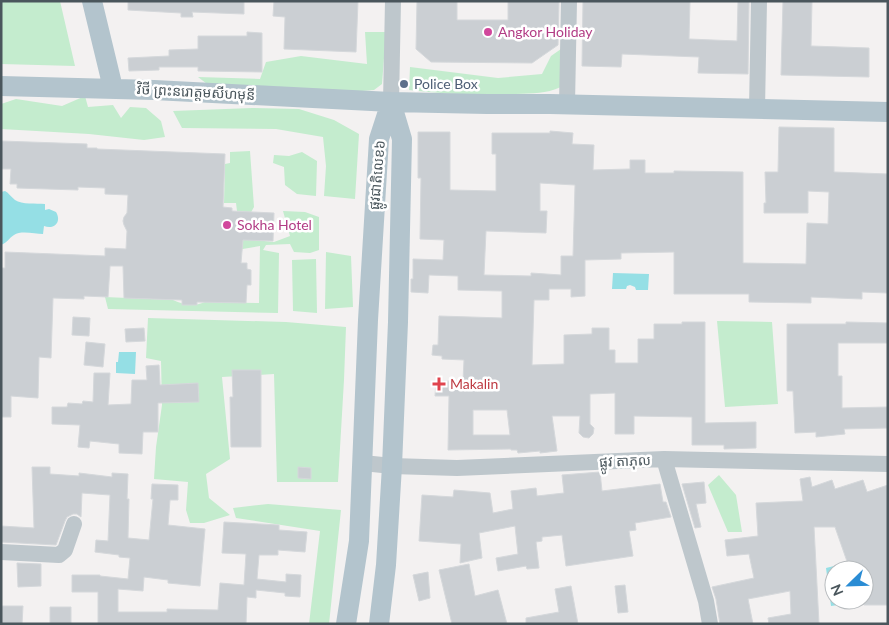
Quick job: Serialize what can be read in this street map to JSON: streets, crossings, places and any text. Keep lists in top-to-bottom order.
{
  "streets": {
    "main road": ["វិថី ព្រះនរោត្ដមសីហមុនី", "ផ្លូវជាតិលេខ៦"],
    "street": ["ផ្លូវ តាភុល"]
  },
  "crossings": [
    ["វិថី ព្រះនរោត្ដមសីហមុនី", "ផ្លូវជាតិលេខ៦"],
    ["ផ្លូវជាតិលេខ៦", "ផ្លូវ តាភុល"]
  ],
  "places": {
    "other": ["Angkor Holiday", "Police Box", "Sokha Hotel"],
    "health": ["Makalin"]
  },
  "north": "bottom left"
}
